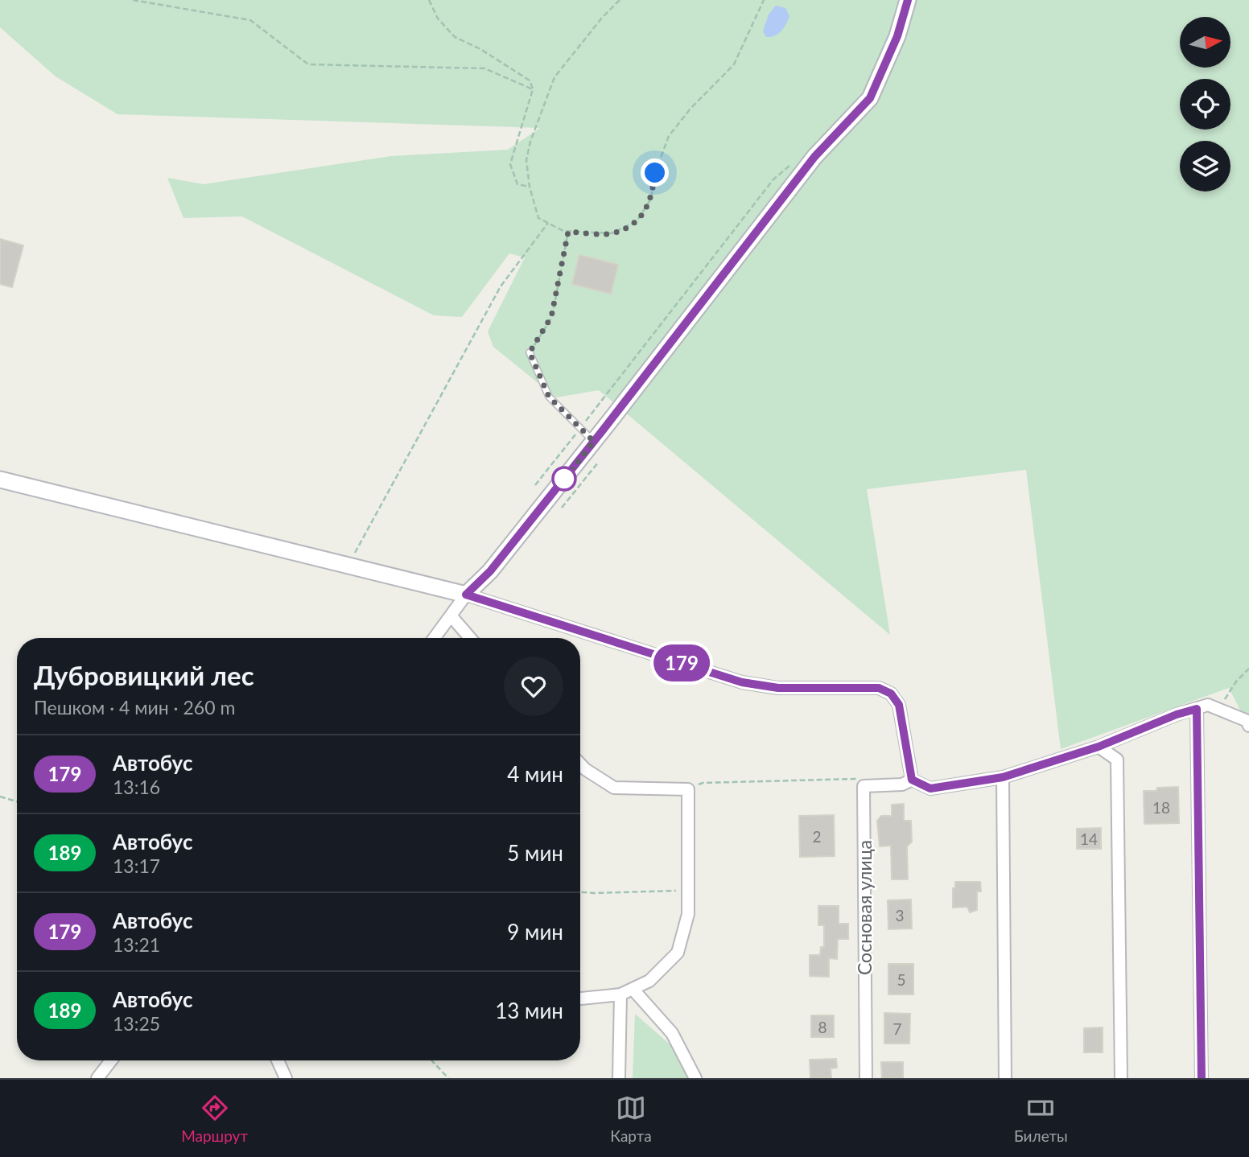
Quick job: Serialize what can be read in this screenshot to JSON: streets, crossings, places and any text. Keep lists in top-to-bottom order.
{
  "streets": {
    "street": ["Сосновая улица"]
  },
  "lines": ["bus line 179"],
  "house_numbers": [
    "18",
    "2",
    "14",
    "3",
    "5",
    "8",
    "7"
  ],
  "north": "right",
  "page": {
    "on_map": "179",
    "heading": ["Дубровицкий лес", "Пешком · 4 мин · 260 m"],
    "list": [
      {
        "mark": "179",
        "name": "Автобус",
        "note": "13:16",
        "value": "4 мин"
      },
      {
        "mark": "189",
        "name": "Автобус",
        "note": "13:17",
        "value": "5 мин"
      },
      {
        "mark": "179",
        "name": "Автобус",
        "note": "13:21",
        "value": "9 мин"
      },
      {
        "mark": "189",
        "name": "Автобус",
        "note": "13:25",
        "value": "13 мин"
      }
    ],
    "tabs": ["Маршрут", "Карта", "Билеты"]
  }
}
